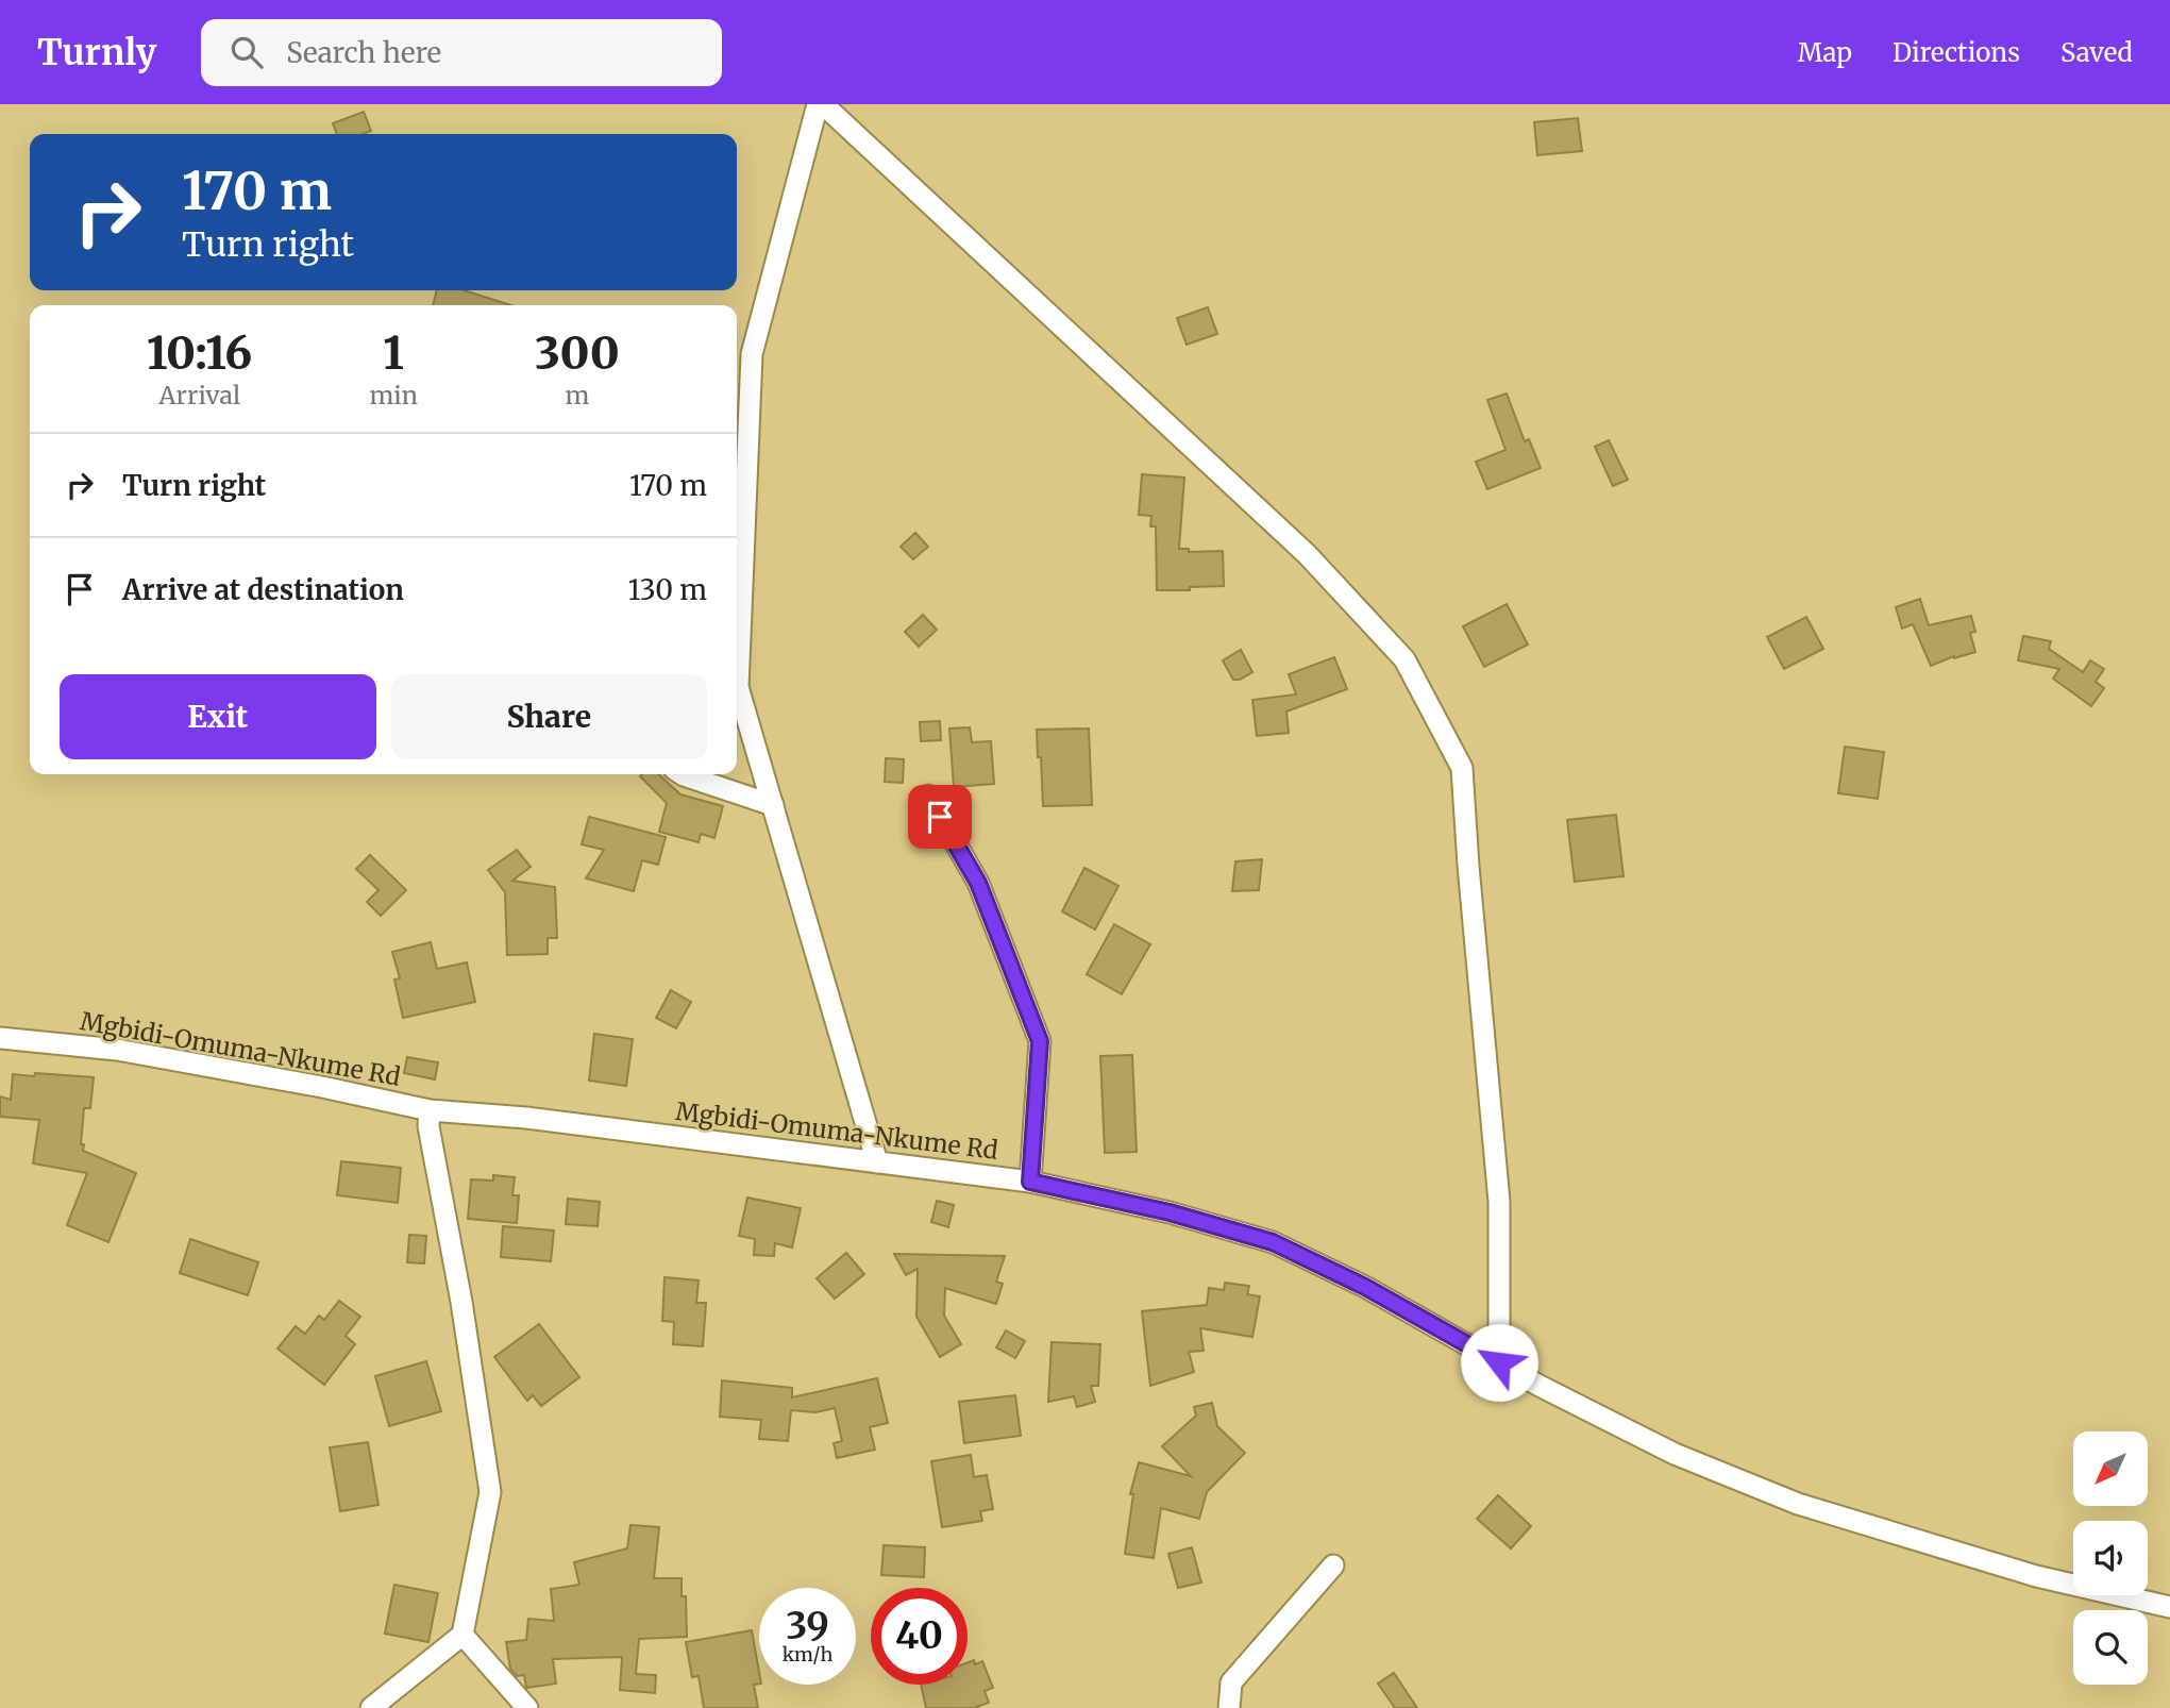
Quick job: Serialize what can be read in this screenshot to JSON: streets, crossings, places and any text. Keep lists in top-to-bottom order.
{
  "streets": {
    "street": ["Mgbidi-Omuma-Nkume Rd"]
  },
  "north": "bottom left",
  "page": {
    "header": "Turnly",
    "search": "Search here",
    "nav": ["Map", "Directions", "Saved"],
    "turn": ["170 m", "Turn right"],
    "eta": [
      "10:16",
      "Arrival",
      "1",
      "min",
      "300",
      "m"
    ],
    "list": [
      {
        "name": "Turn right",
        "value": "170 m"
      },
      {
        "name": "Arrive at destination",
        "value": "130 m"
      }
    ],
    "buttons": ["Exit", "Share"],
    "speed": "39 km/h",
    "limit": "40"
  }
}
